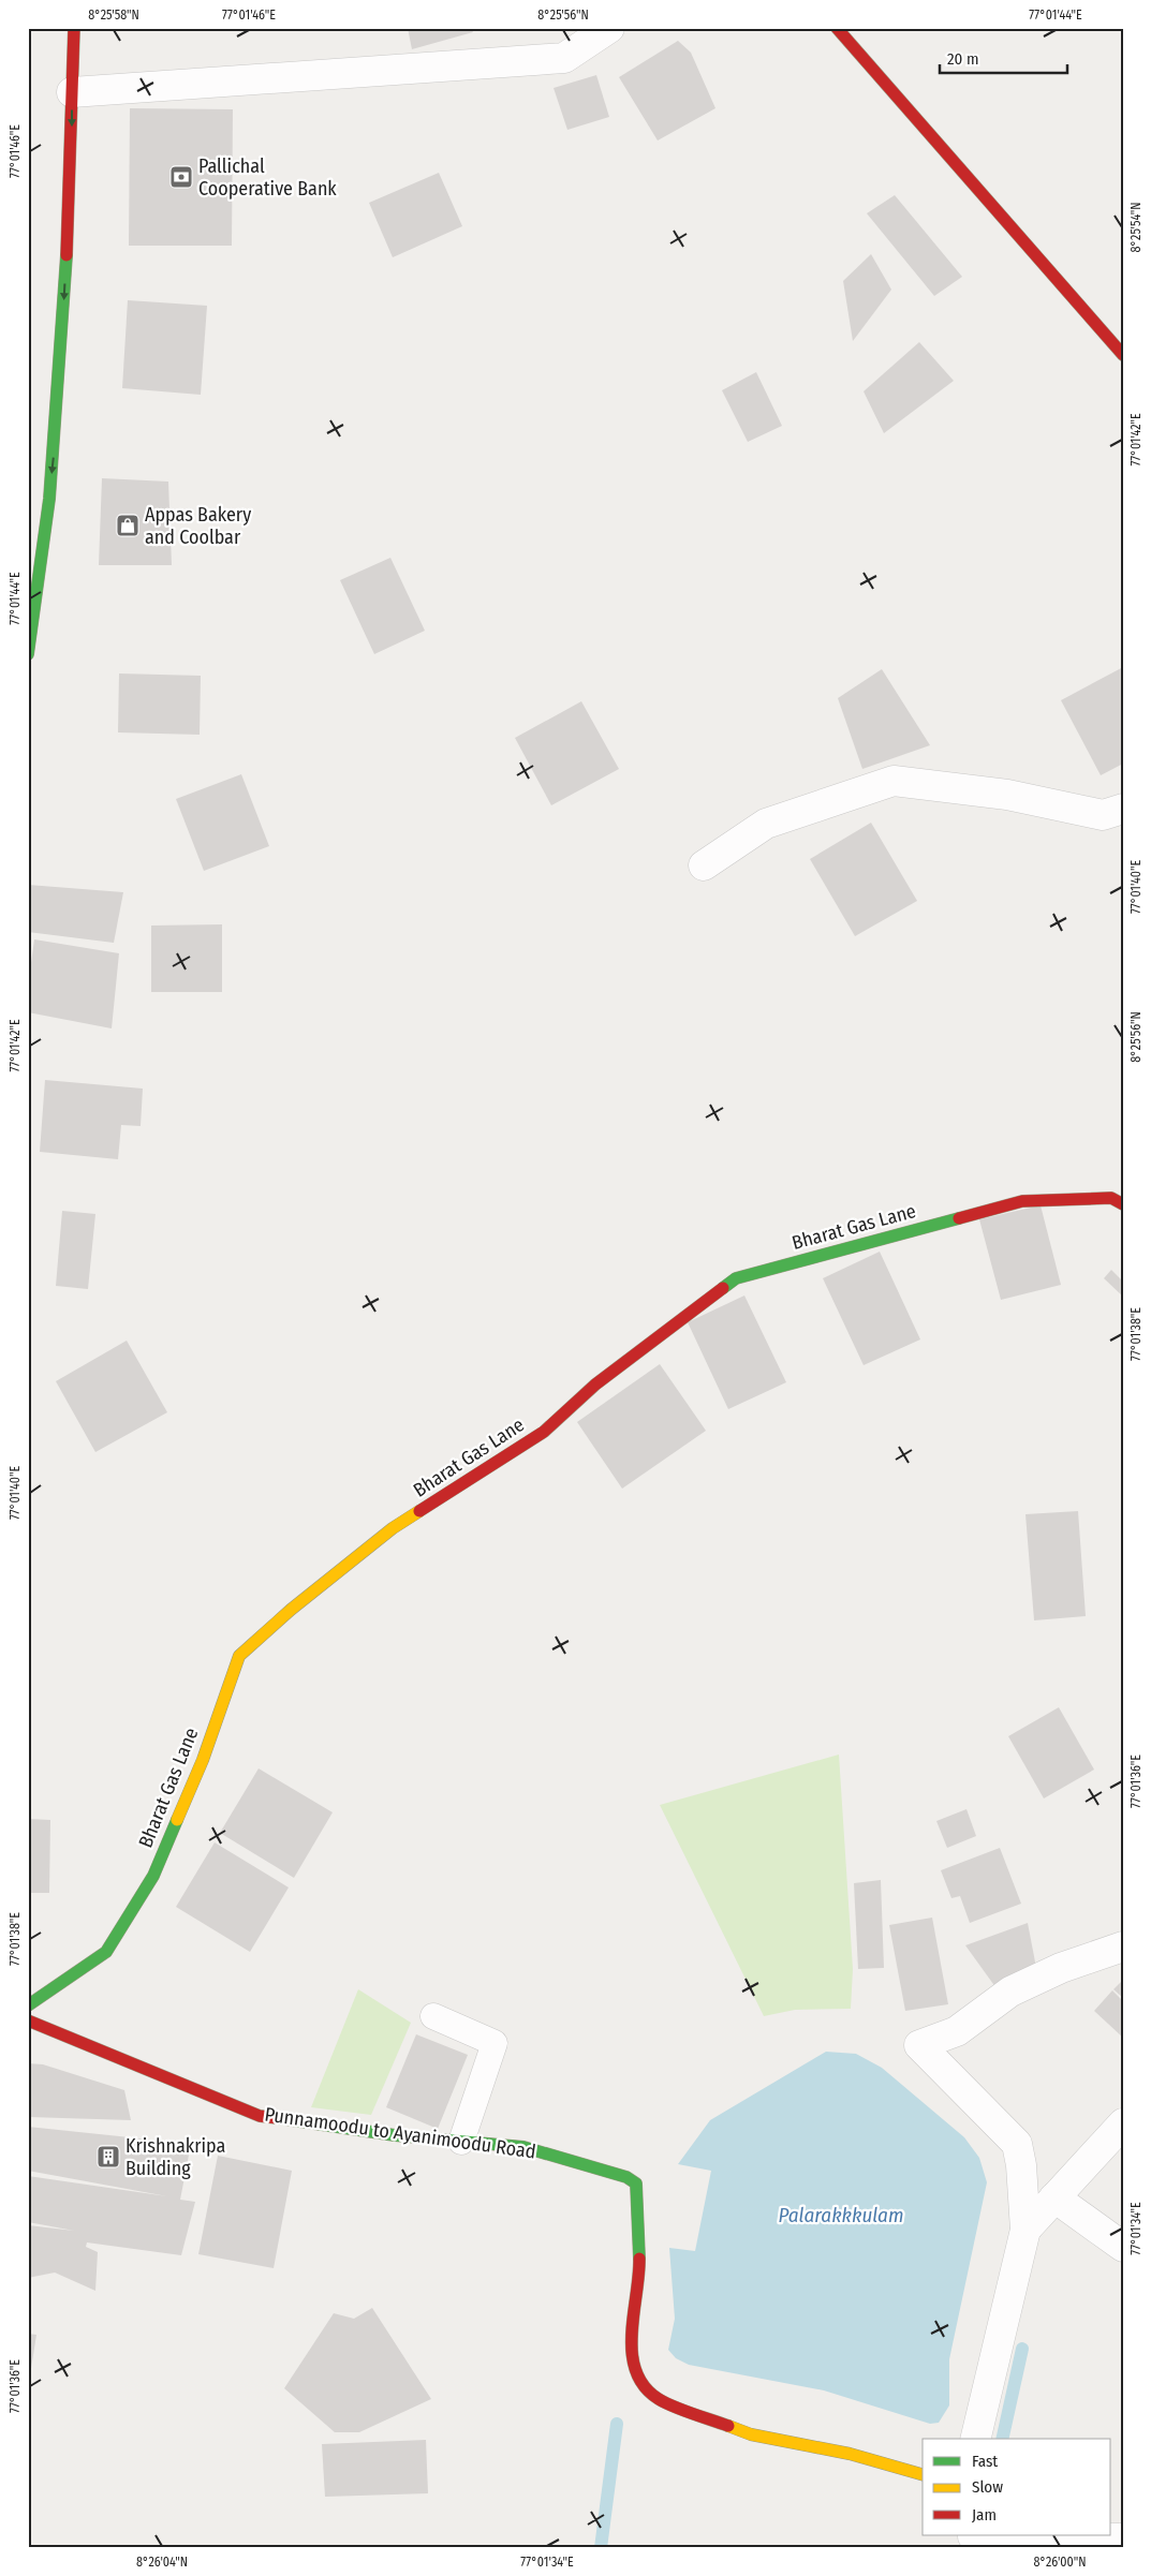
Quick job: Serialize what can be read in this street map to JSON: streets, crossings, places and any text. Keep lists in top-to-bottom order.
{
  "streets": {
    "street": ["Bharat Gas Lane", "Punnamoodu to Ayanimoodu Road"]
  },
  "water": ["Palarakkkulam"],
  "places": {
    "bank": ["Pallichal Cooperative Bank"],
    "shop": ["Appas Bakery and Coolbar"],
    "building": ["Krishnakripa Building"]
  },
  "legend": ["Fast", "Slow", "Jam"],
  "scale_bar": "20 m",
  "coordinates": [
    "8°25'58\"N",
    "77°01'46\"E",
    "8°25'56\"N",
    "77°01'44\"E",
    "8°25'54\"N",
    "77°01'42\"E",
    "77°01'40\"E",
    "77°01'38\"E",
    "77°01'36\"E",
    "77°01'34\"E",
    "8°26'04\"N",
    "8°26'00\"N"
  ]
}
